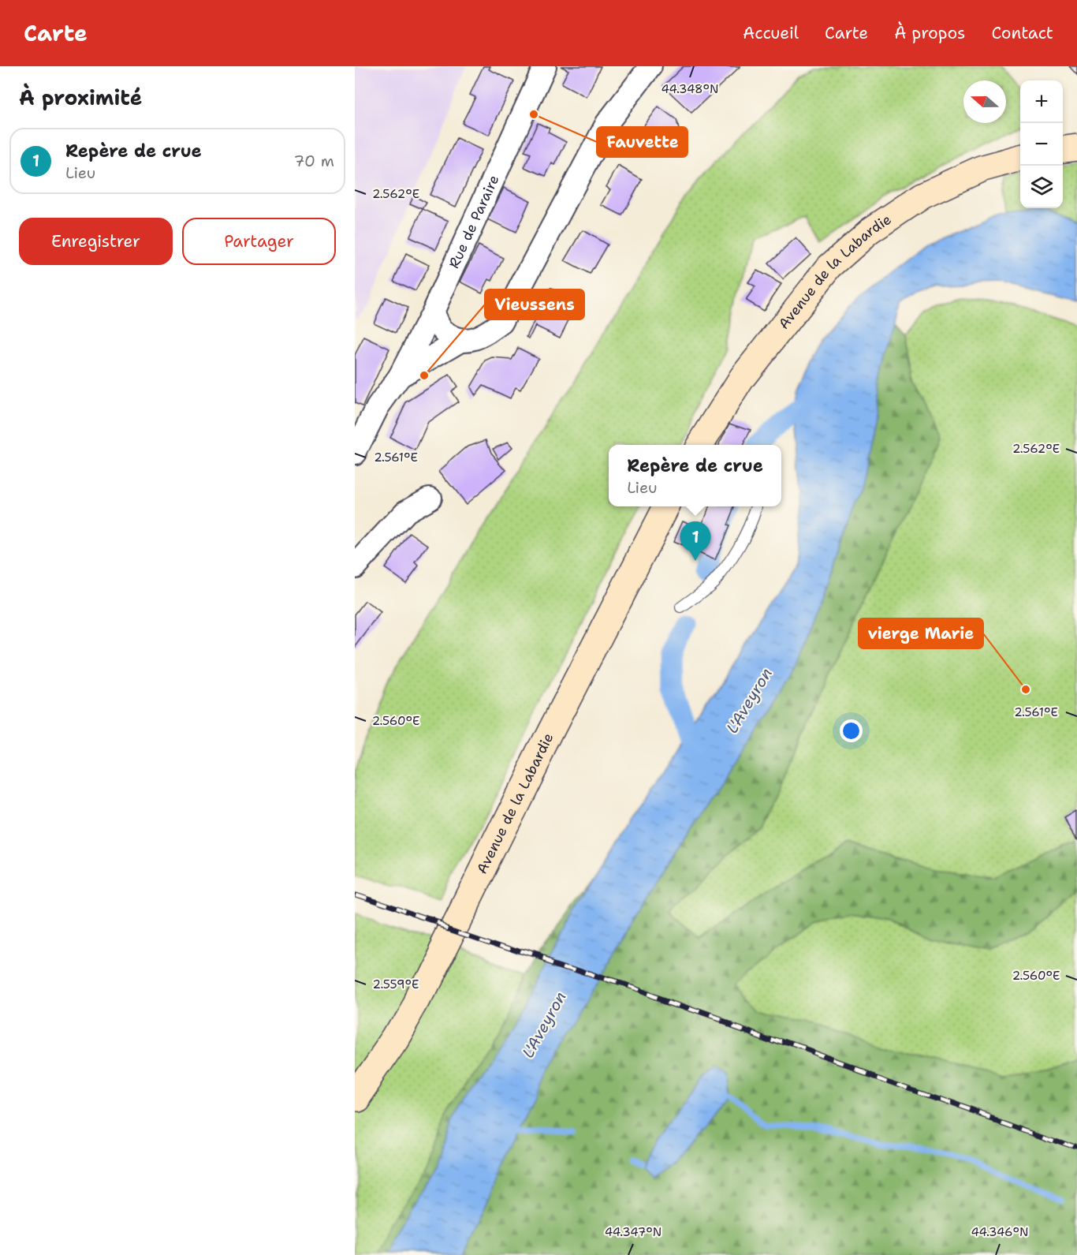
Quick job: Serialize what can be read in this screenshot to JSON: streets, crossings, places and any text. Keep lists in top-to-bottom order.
{
  "streets": {
    "street": ["Rue de Paraire", "Avenue de la Labardie"]
  },
  "water": ["L'Aveyron"],
  "places": ["Fauvette", "Vieussens", "vierge Marie"],
  "north": "left",
  "page": {
    "header": "Carte",
    "nav": [
      "Accueil",
      "Carte",
      "À propos",
      "Contact"
    ],
    "heading": "À proximité",
    "map_buttons": ["+", "−"],
    "list": [
      {
        "mark": "1",
        "name": "Repère de crue",
        "note": "Lieu",
        "value": "70 m"
      }
    ],
    "buttons": ["Enregistrer", "Partager"],
    "popup": ["Repère de crue", "Lieu"],
    "pins": "1"
  },
  "coordinates": [
    "44.348°N",
    "2.562°E",
    "2.561°E",
    "2.560°E",
    "2.559°E",
    "44.347°N",
    "44.346°N"
  ]
}
